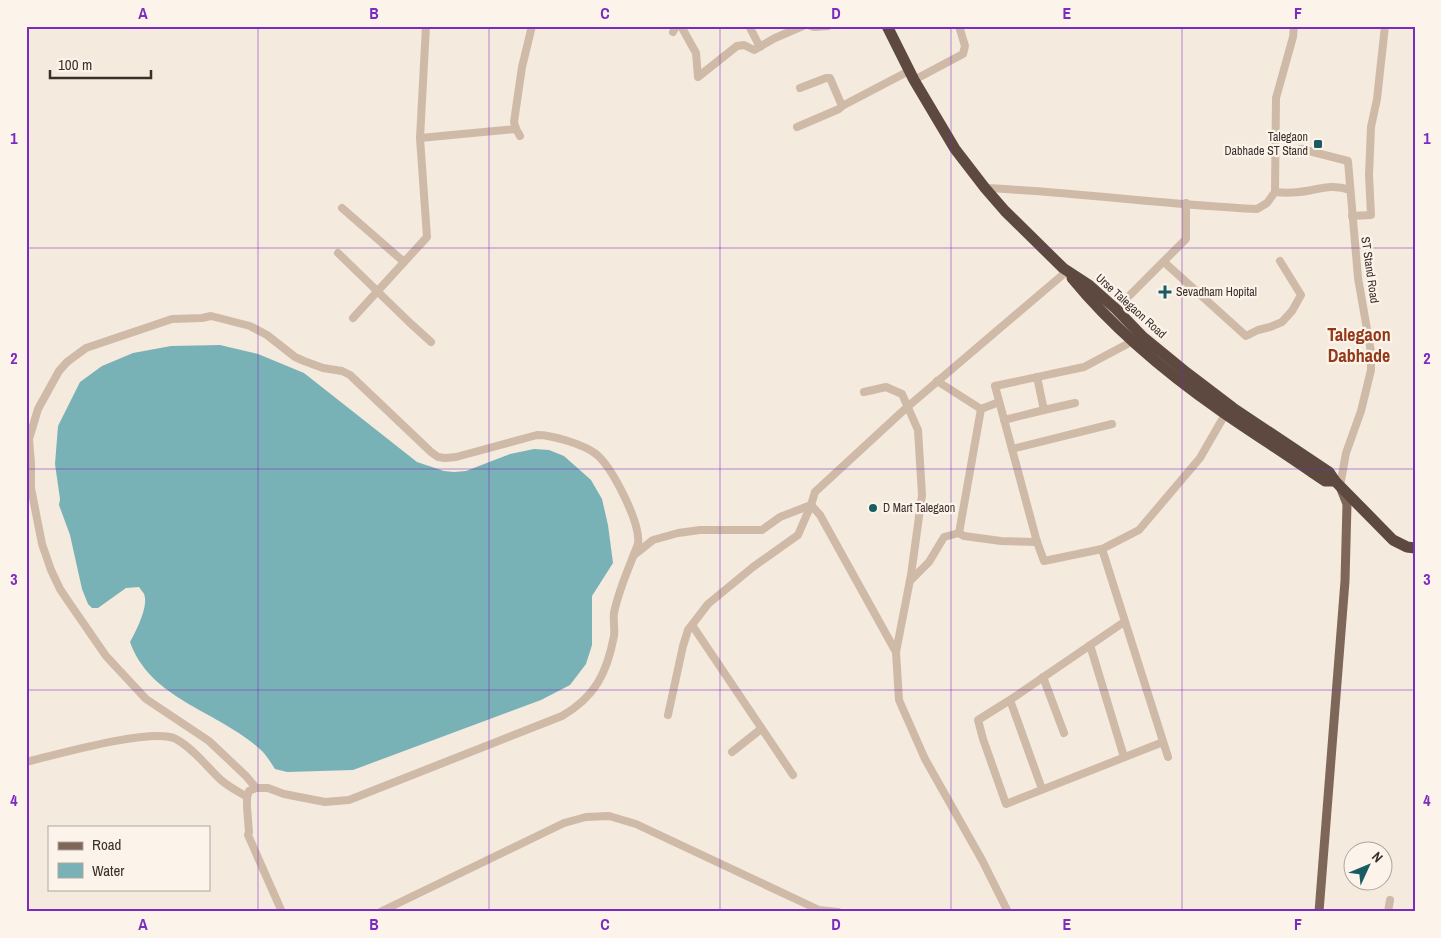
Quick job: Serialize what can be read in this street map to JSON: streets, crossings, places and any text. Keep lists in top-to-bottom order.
{
  "streets": {
    "highway": ["Urse Talegaon Road"],
    "street": ["ST Stand Road"]
  },
  "crossings": [
    ["ST Stand Road", "Urse Talegaon Road"]
  ],
  "districts": ["Talegaon Dabhade"],
  "places": {
    "transit": ["Talegaon Dabhade ST Stand"],
    "health": ["Sevadham Hopital"],
    "other": ["D Mart Talegaon"]
  },
  "legend": ["Road", "Water"],
  "scale_bar": "100 m",
  "north": "top right",
  "grid": {
    "columns": [
      "A",
      "B",
      "C",
      "D",
      "E",
      "F"
    ],
    "rows": [
      "1",
      "2",
      "3",
      "4"
    ]
  }
}
